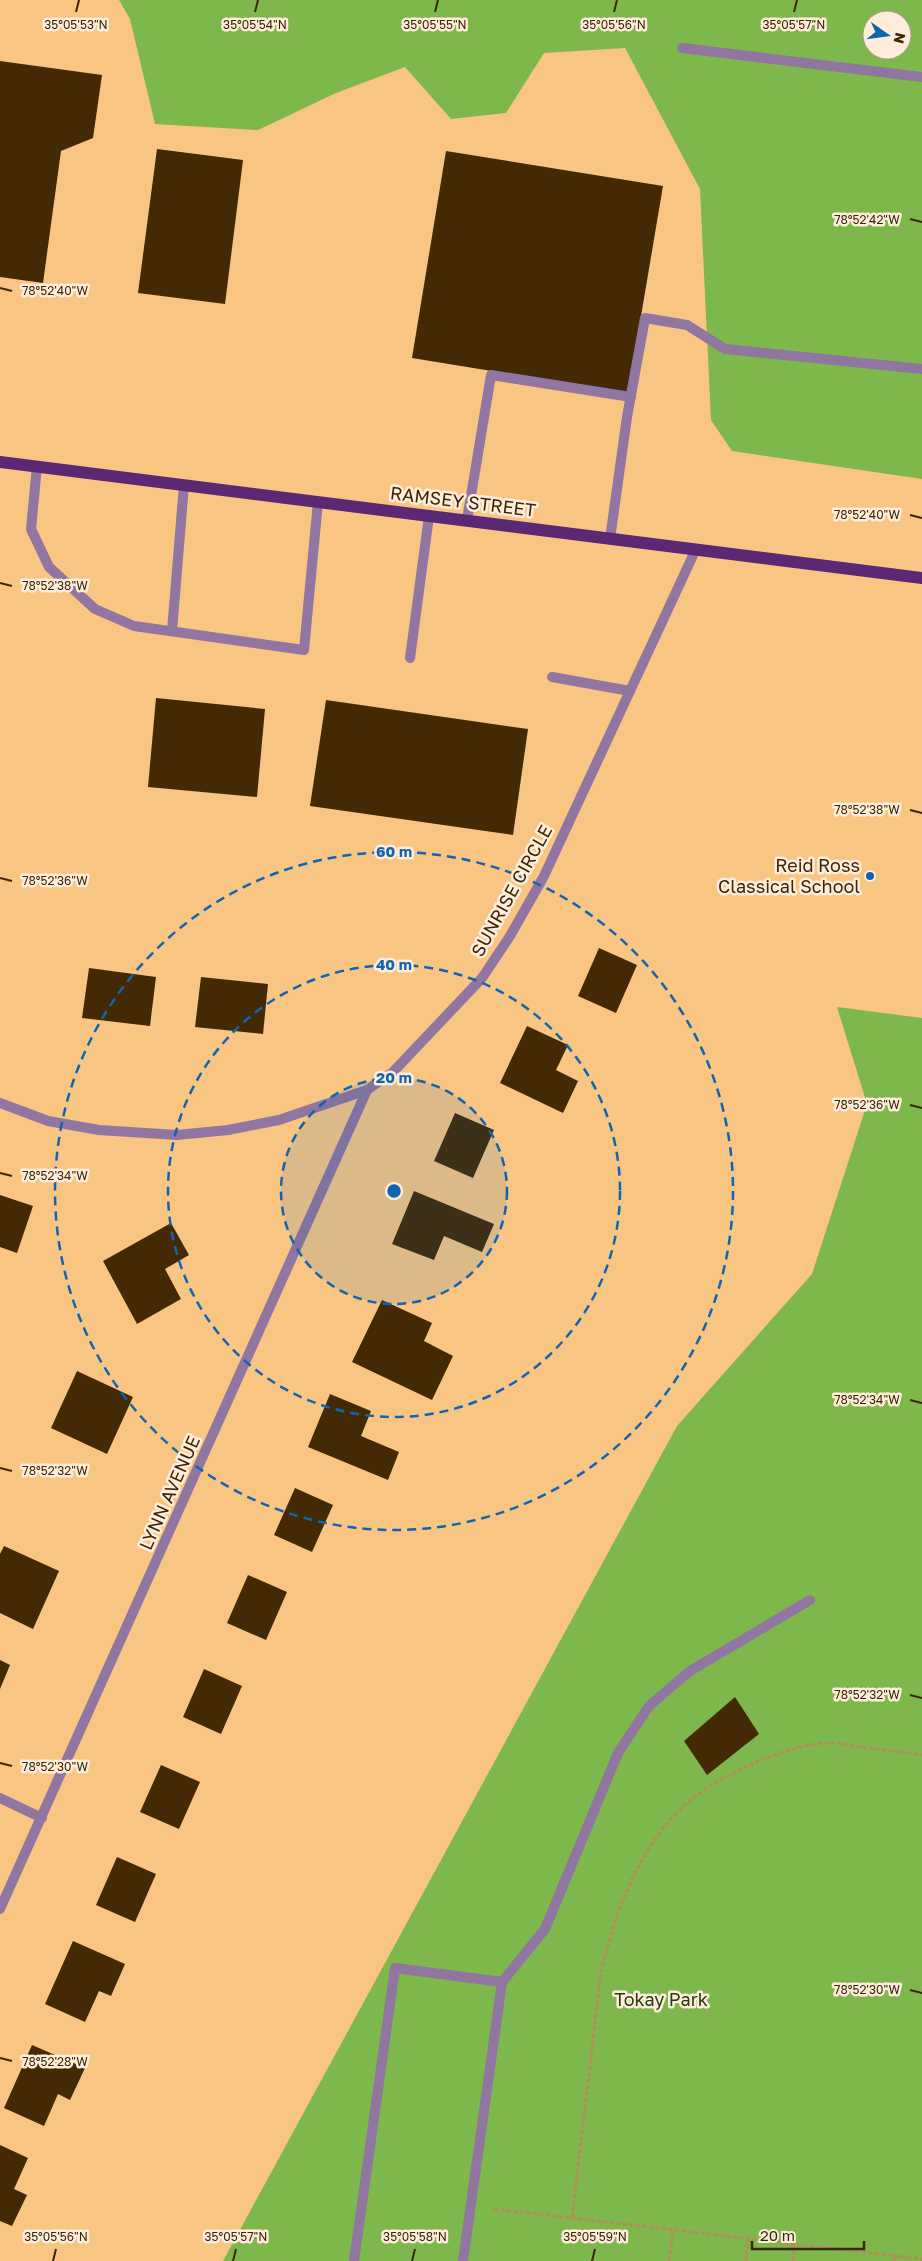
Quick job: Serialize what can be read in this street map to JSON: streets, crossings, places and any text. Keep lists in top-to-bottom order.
{
  "streets": {
    "main road": ["RAMSEY STREET"],
    "street": ["SUNRISE CIRCLE", "LYNN AVENUE"]
  },
  "crossings": [
    ["RAMSEY STREET", "SUNRISE CIRCLE"],
    ["SUNRISE CIRCLE", "LYNN AVENUE"]
  ],
  "parks": ["Tokay Park"],
  "places": ["Reid Ross Classical School"],
  "scale_bar": "20 m",
  "north": "right",
  "coordinates": [
    "35°05'53\"N",
    "35°05'54\"N",
    "35°05'55\"N",
    "35°05'56\"N",
    "35°05'57\"N",
    "78°52'42\"W",
    "78°52'40\"W",
    "78°52'38\"W",
    "78°52'36\"W",
    "78°52'34\"W",
    "78°52'32\"W",
    "78°52'30\"W",
    "78°52'28\"W",
    "35°05'58\"N",
    "35°05'59\"N"
  ],
  "rings": ["60 m", "40 m", "20 m"]
}
